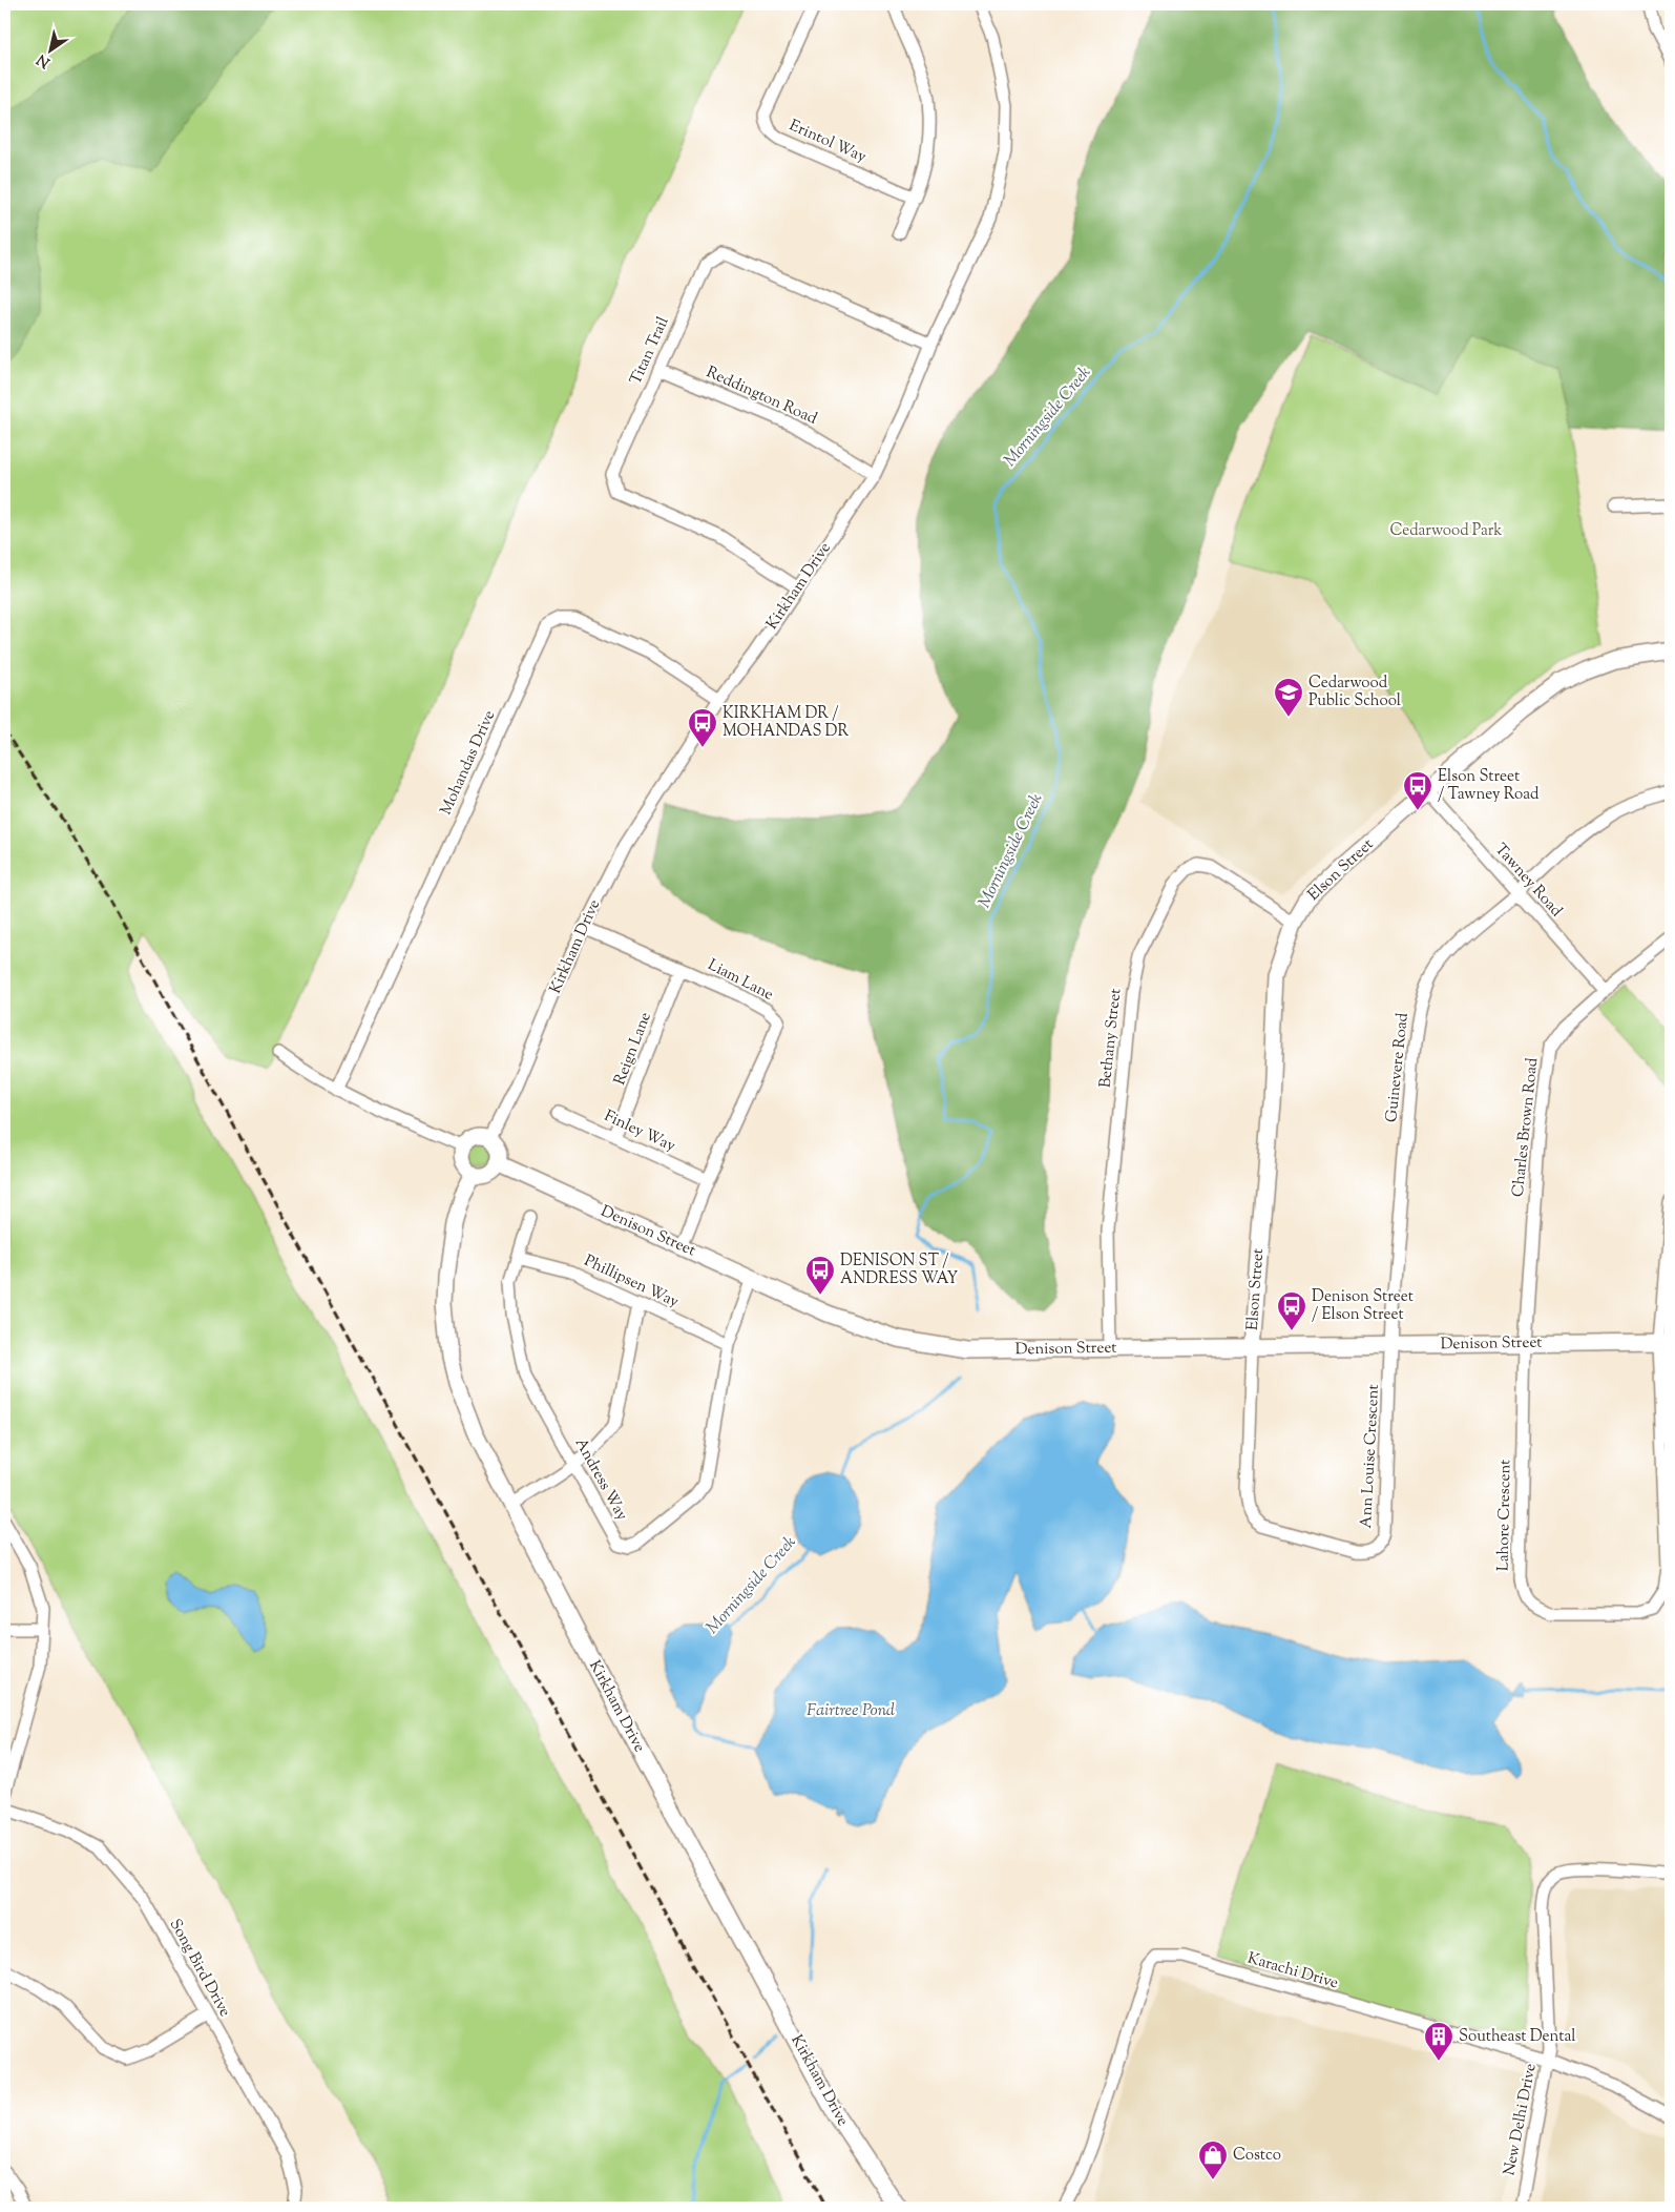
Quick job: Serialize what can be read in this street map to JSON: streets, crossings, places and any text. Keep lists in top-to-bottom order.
{
  "streets": {
    "street": [
      "Erintol Way",
      "Titan Trail",
      "Reddington Road",
      "Kirkham Drive",
      "Mohandas Drive",
      "Elson Street",
      "Tawney Road",
      "Liam Lane",
      "Bethany Street",
      "Reign Lane",
      "Guinevere Road",
      "Charles Brown Road",
      "Finley Way",
      "Denison Street",
      "Phillipsen Way",
      "Ann Louise Crescent",
      "Andress Way",
      "Lahore Crescent",
      "Song Bird Drive",
      "Karachi Drive",
      "New Delhi Drive"
    ]
  },
  "crossings": [
    ["Titan Trail", "Reddington Road"],
    ["Titan Trail", "Kirkham Drive"],
    ["Reddington Road", "Kirkham Drive"],
    ["Kirkham Drive", "Mohandas Drive"],
    ["Kirkham Drive", "Liam Lane"],
    ["Kirkham Drive", "Denison Street"],
    ["Elson Street", "Tawney Road"],
    ["Elson Street", "Bethany Street"],
    ["Elson Street", "Denison Street"],
    ["Elson Street", "Ann Louise Crescent"],
    ["Tawney Road", "Guinevere Road"],
    ["Tawney Road", "Charles Brown Road"],
    ["Liam Lane", "Reign Lane"],
    ["Liam Lane", "Finley Way"],
    ["Bethany Street", "Denison Street"],
    ["Reign Lane", "Finley Way"],
    ["Guinevere Road", "Denison Street"],
    ["Guinevere Road", "Ann Louise Crescent"],
    ["Charles Brown Road", "Denison Street"],
    ["Charles Brown Road", "Lahore Crescent"],
    ["Denison Street", "Ann Louise Crescent"],
    ["Denison Street", "Andress Way"],
    ["Denison Street", "Lahore Crescent"],
    ["Phillipsen Way", "Andress Way"],
    ["Karachi Drive", "New Delhi Drive"]
  ],
  "water": ["Morningside Creek", "Fairtree Pond"],
  "parks": ["Cedarwood Park"],
  "places": {
    "school or university": ["Cedarwood Public School"],
    "bus stop": [
      "KIRKHAM DR / MOHANDAS DR",
      "Elson Street / Tawney Road",
      "DENISON ST / ANDRESS WAY",
      "Denison Street / Elson Street"
    ],
    "building": ["Southeast Dental"],
    "shop": ["Costco"]
  },
  "north": "bottom left"
}
